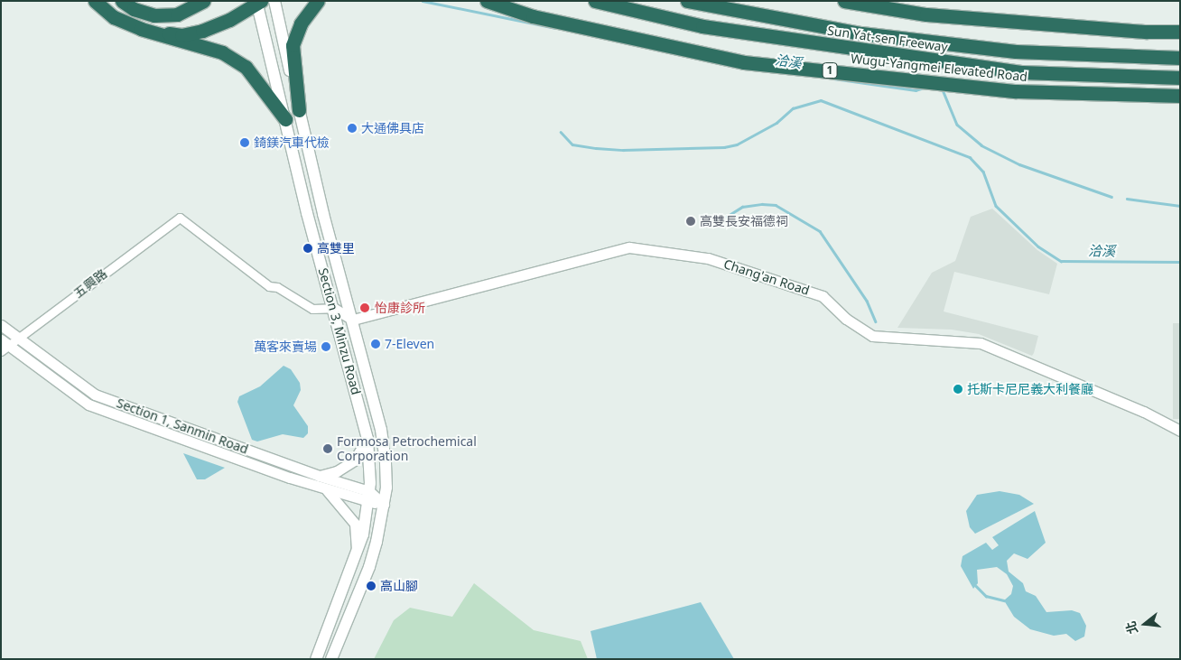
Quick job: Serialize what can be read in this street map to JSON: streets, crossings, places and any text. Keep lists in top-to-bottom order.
{
  "streets": {
    "highway": ["Sun Yat-sen Freeway", "Wugu-Yangmei Elevated Road", "1"],
    "main road": ["Section 3, Minzu Road"],
    "street": ["Chang'an Road", "五興路", "Section 1, Sanmin Road"]
  },
  "crossings": [
    ["Chang'an Road", "Section 3, Minzu Road"],
    ["五興路", "Section 3, Minzu Road"],
    ["五興路", "Section 1, Sanmin Road"],
    ["Section 3, Minzu Road", "Section 1, Sanmin Road"]
  ],
  "water": ["洽溪"],
  "places": [
    "大通佛具店",
    "錡鎂汽車代檢",
    "高雙長安福德祠",
    "高雙里",
    "怡康診所",
    "7-Eleven",
    "萬客來賣場",
    "托斯卡尼尼義大利餐廳",
    "Formosa Petrochemical Corporation",
    "高山腳"
  ],
  "north": "left"
}
